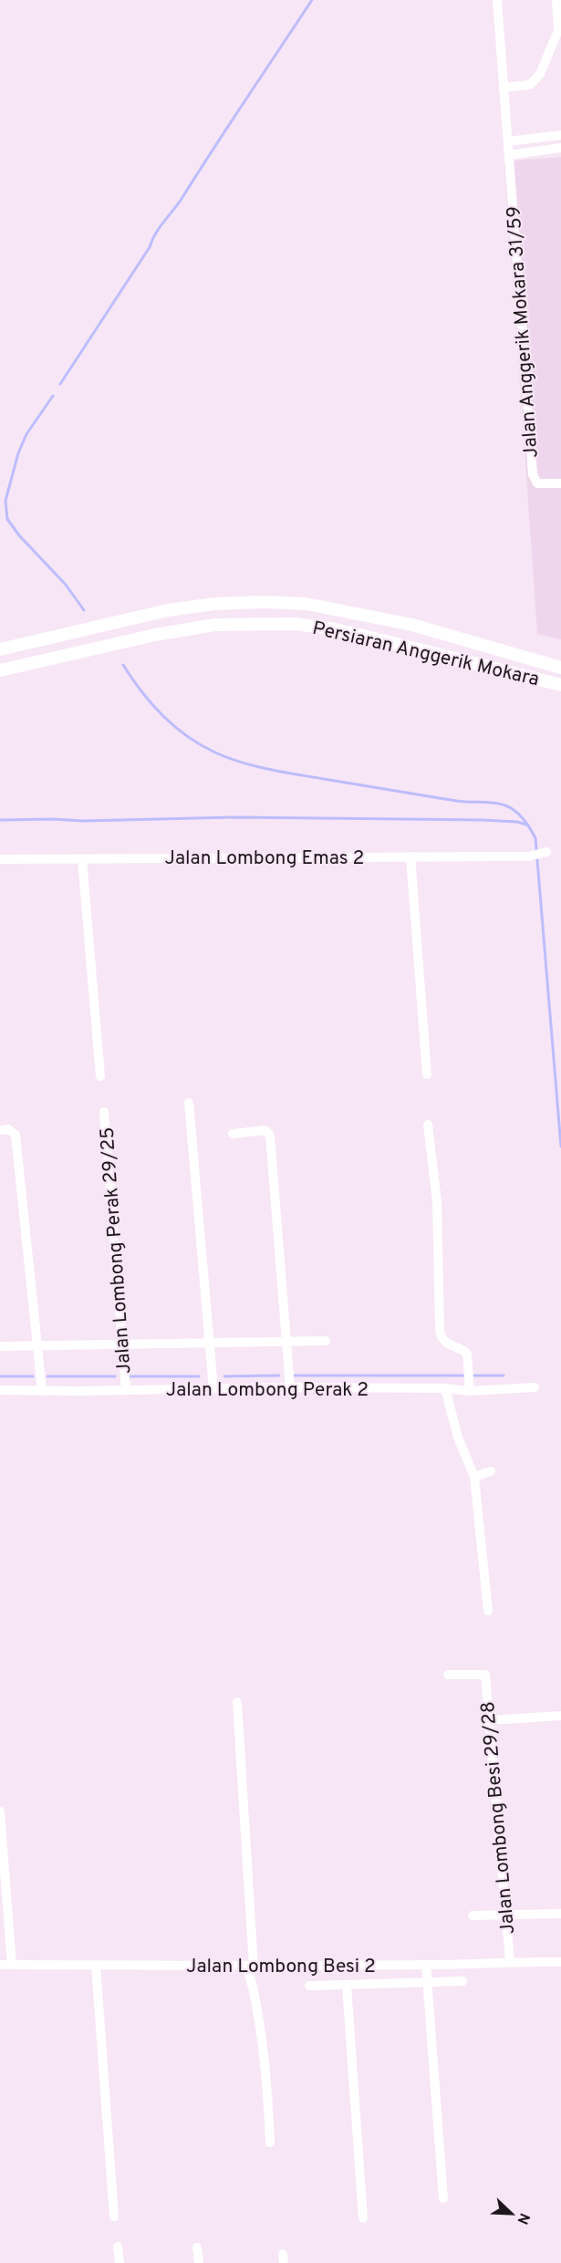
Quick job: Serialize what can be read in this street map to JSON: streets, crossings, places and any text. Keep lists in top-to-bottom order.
{
  "streets": {
    "main road": ["Persiaran Anggerik Mokara"],
    "street": [
      "Jalan Anggerik Mokara 31/59",
      "Jalan Lombong Emas 2",
      "Jalan Lombong Perak 29/25",
      "Jalan Lombong Perak 2",
      "Jalan Lombong Besi 29/28",
      "Jalan Lombong Besi 2"
    ]
  },
  "crossings": [
    ["Jalan Lombong Perak 29/25", "Jalan Lombong Perak 2"],
    ["Jalan Lombong Besi 29/28", "Jalan Lombong Besi 2"]
  ],
  "north": "bottom right"
}
